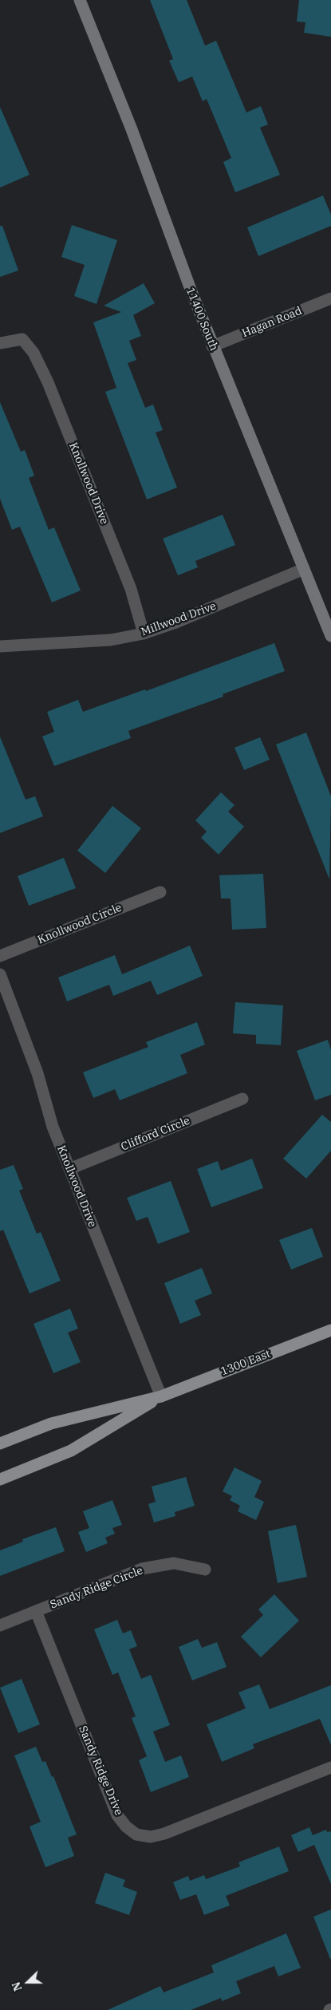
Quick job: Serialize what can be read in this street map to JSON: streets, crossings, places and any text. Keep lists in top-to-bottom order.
{
  "streets": {
    "main road": ["11400 South", "1300 East"],
    "street": [
      "Hagan Road",
      "Knollwood Drive",
      "Millwood Drive",
      "Knollwood Circle",
      "Clifford Circle",
      "Sandy Ridge Circle",
      "Sandy Ridge Drive"
    ]
  },
  "crossings": [
    ["11400 South", "Hagan Road"],
    ["11400 South", "Millwood Drive"],
    ["Knollwood Drive", "Millwood Drive"],
    ["Knollwood Drive", "Clifford Circle"],
    ["Knollwood Drive", "1300 East"],
    ["Sandy Ridge Circle", "Sandy Ridge Drive"]
  ],
  "north": "left"
}
